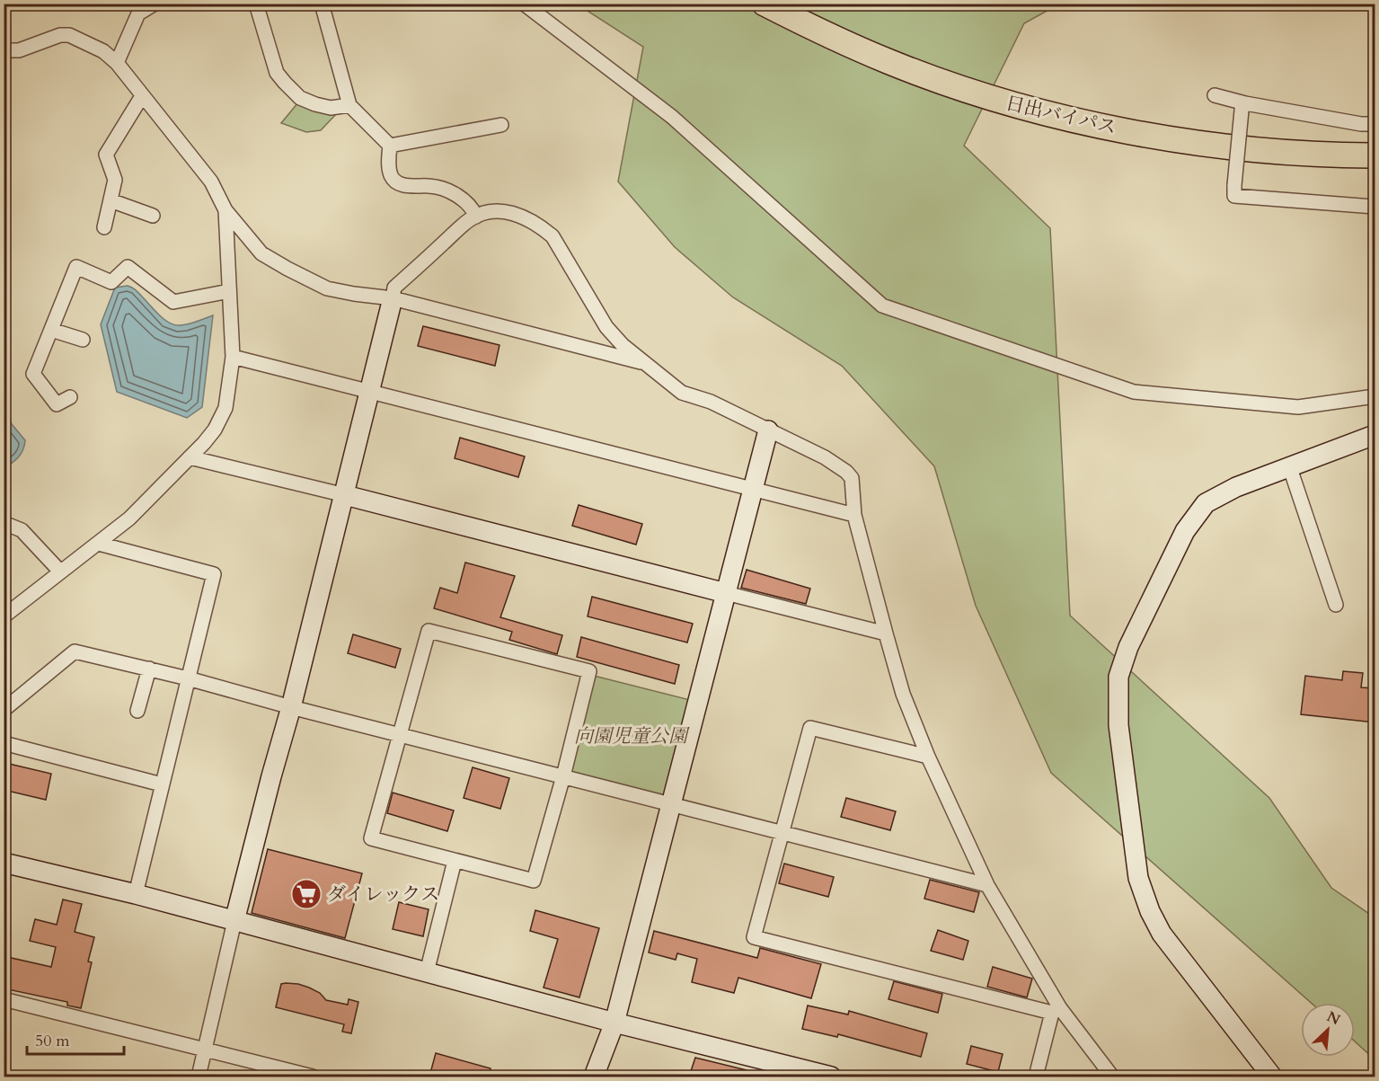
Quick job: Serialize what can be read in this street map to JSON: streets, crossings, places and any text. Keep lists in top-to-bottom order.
{
  "streets": {
    "highway": ["日出バイパス"]
  },
  "parks": ["向園児童公園"],
  "places": {
    "supermarket": ["ダイレックス"]
  },
  "scale_bar": "50 m",
  "north": "top right"
}
